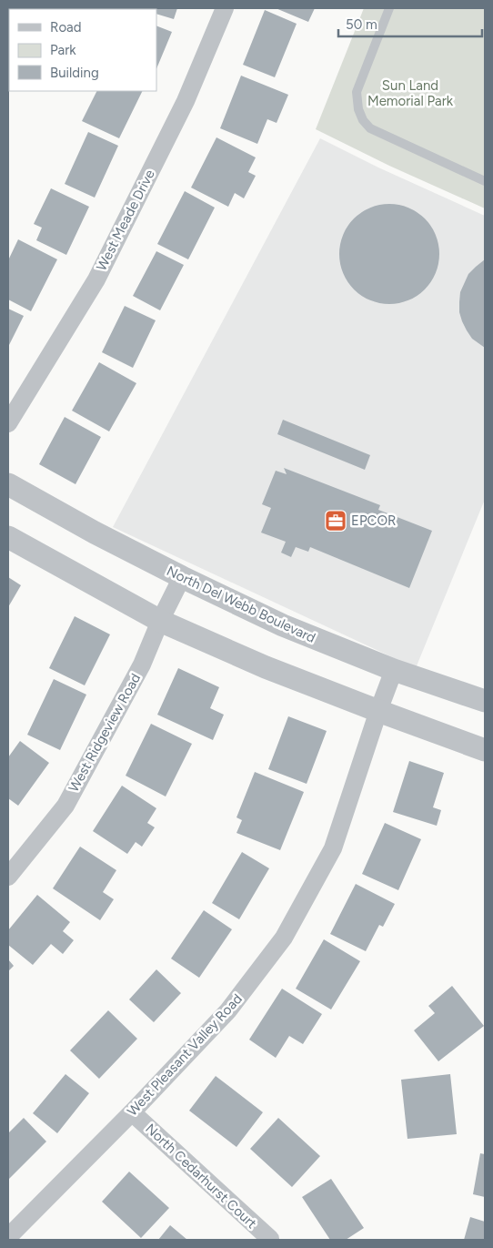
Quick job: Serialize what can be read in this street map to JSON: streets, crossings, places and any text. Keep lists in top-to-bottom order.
{
  "streets": {
    "street": [
      "West Meade Drive",
      "North Del Webb Boulevard",
      "West Ridgeview Road",
      "West Pleasant Valley Road",
      "North Cedarhurst Court"
    ]
  },
  "crossings": [
    ["North Del Webb Boulevard", "West Ridgeview Road"],
    ["North Del Webb Boulevard", "West Pleasant Valley Road"],
    ["West Pleasant Valley Road", "North Cedarhurst Court"]
  ],
  "parks": ["Sun Land Memorial Park"],
  "places": {
    "office": ["EPCOR"]
  },
  "legend": ["Road", "Park", "Building"],
  "scale_bar": "50 m"
}
